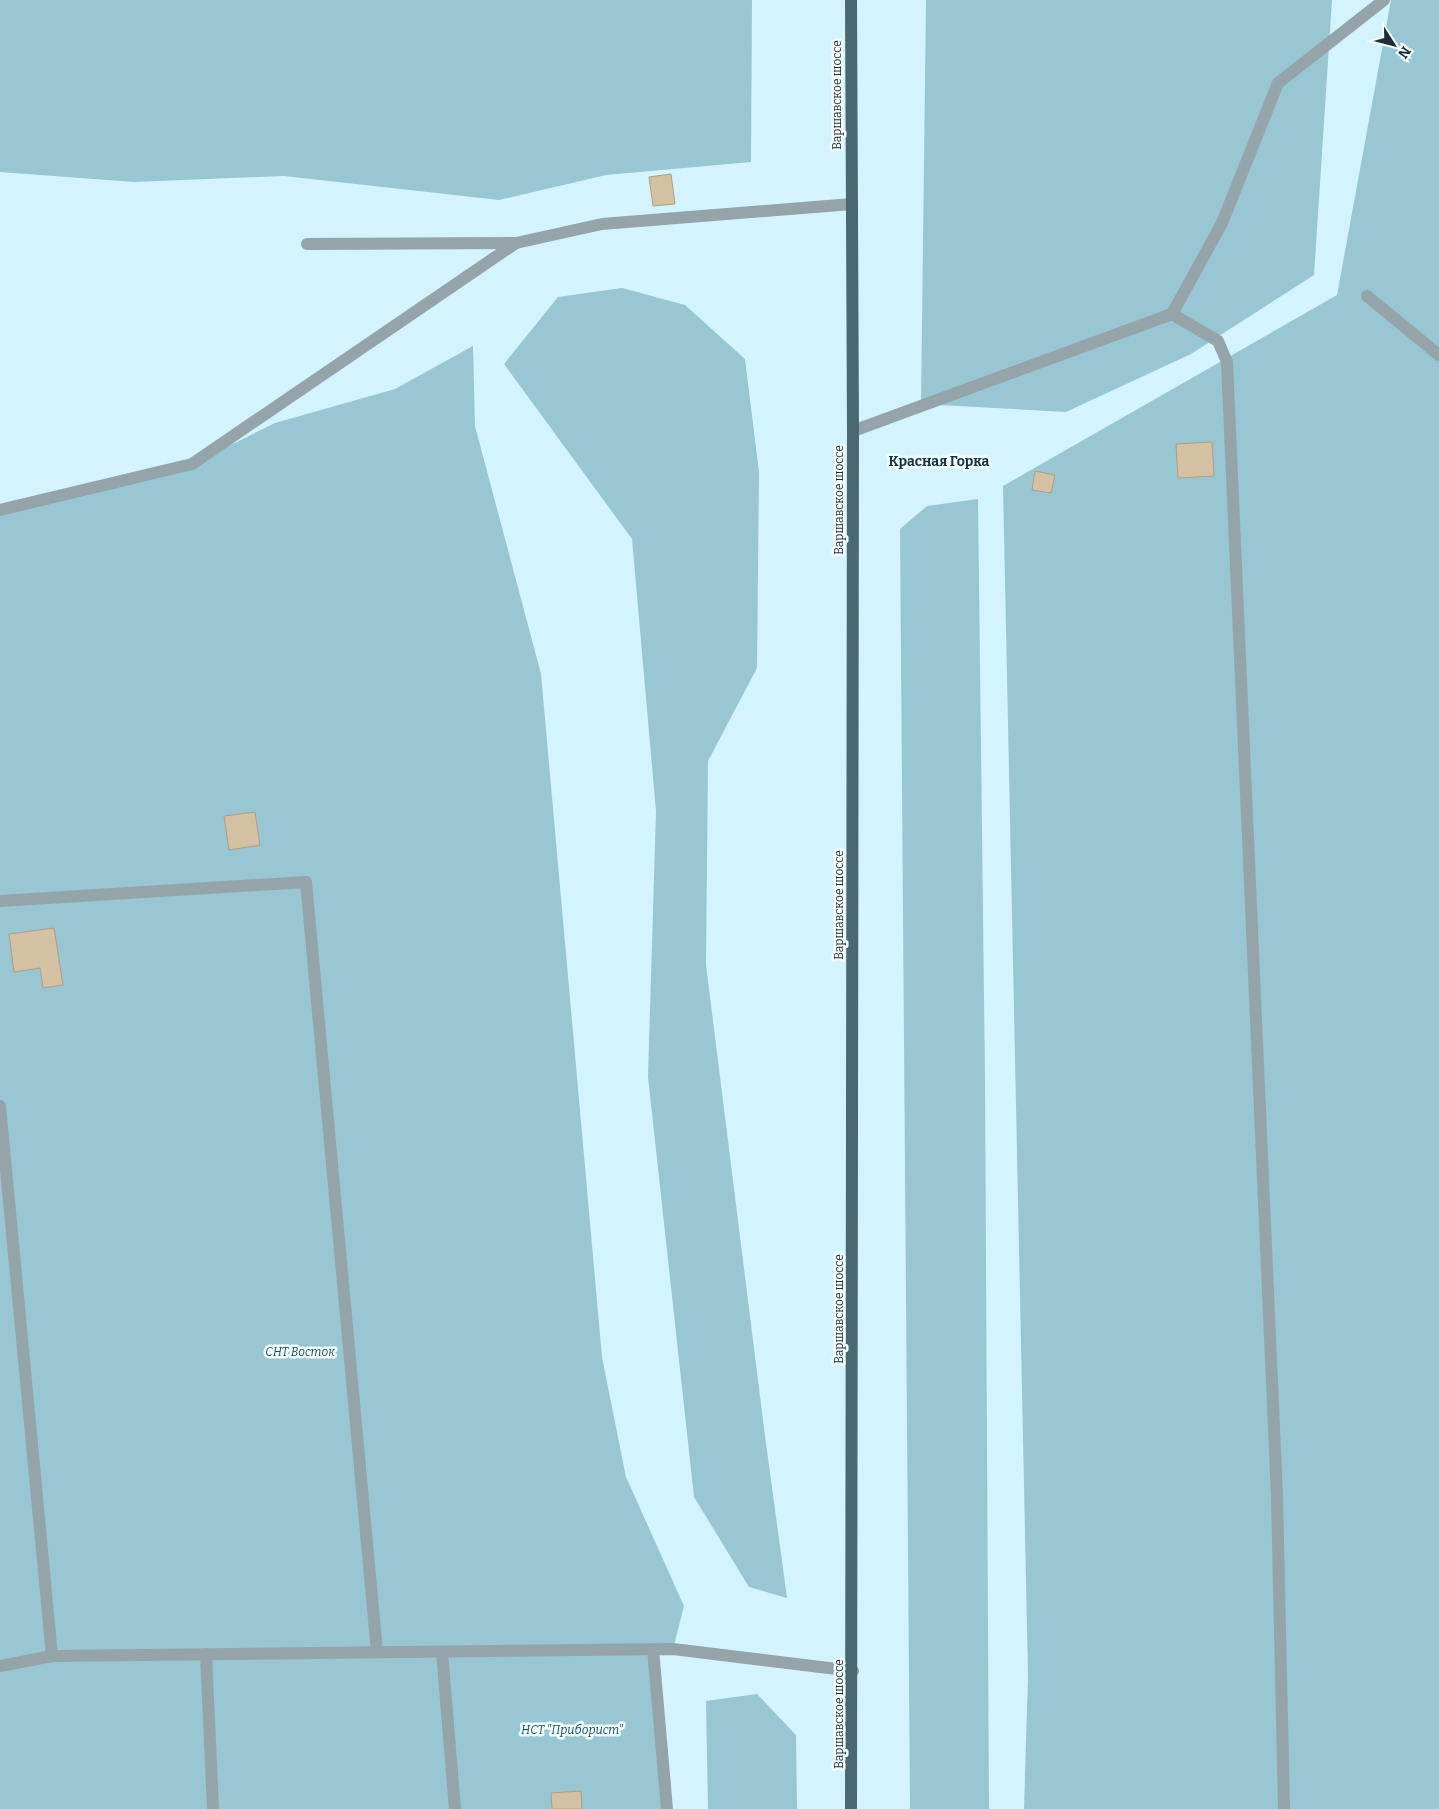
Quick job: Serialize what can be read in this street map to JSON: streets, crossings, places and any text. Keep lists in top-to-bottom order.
{
  "streets": {
    "main road": ["Варшавское шоссе"]
  },
  "districts": ["Красная Горка"],
  "parks": ["СНТ Восток", "НСТ \"Приборист\""],
  "north": "bottom right"
}
